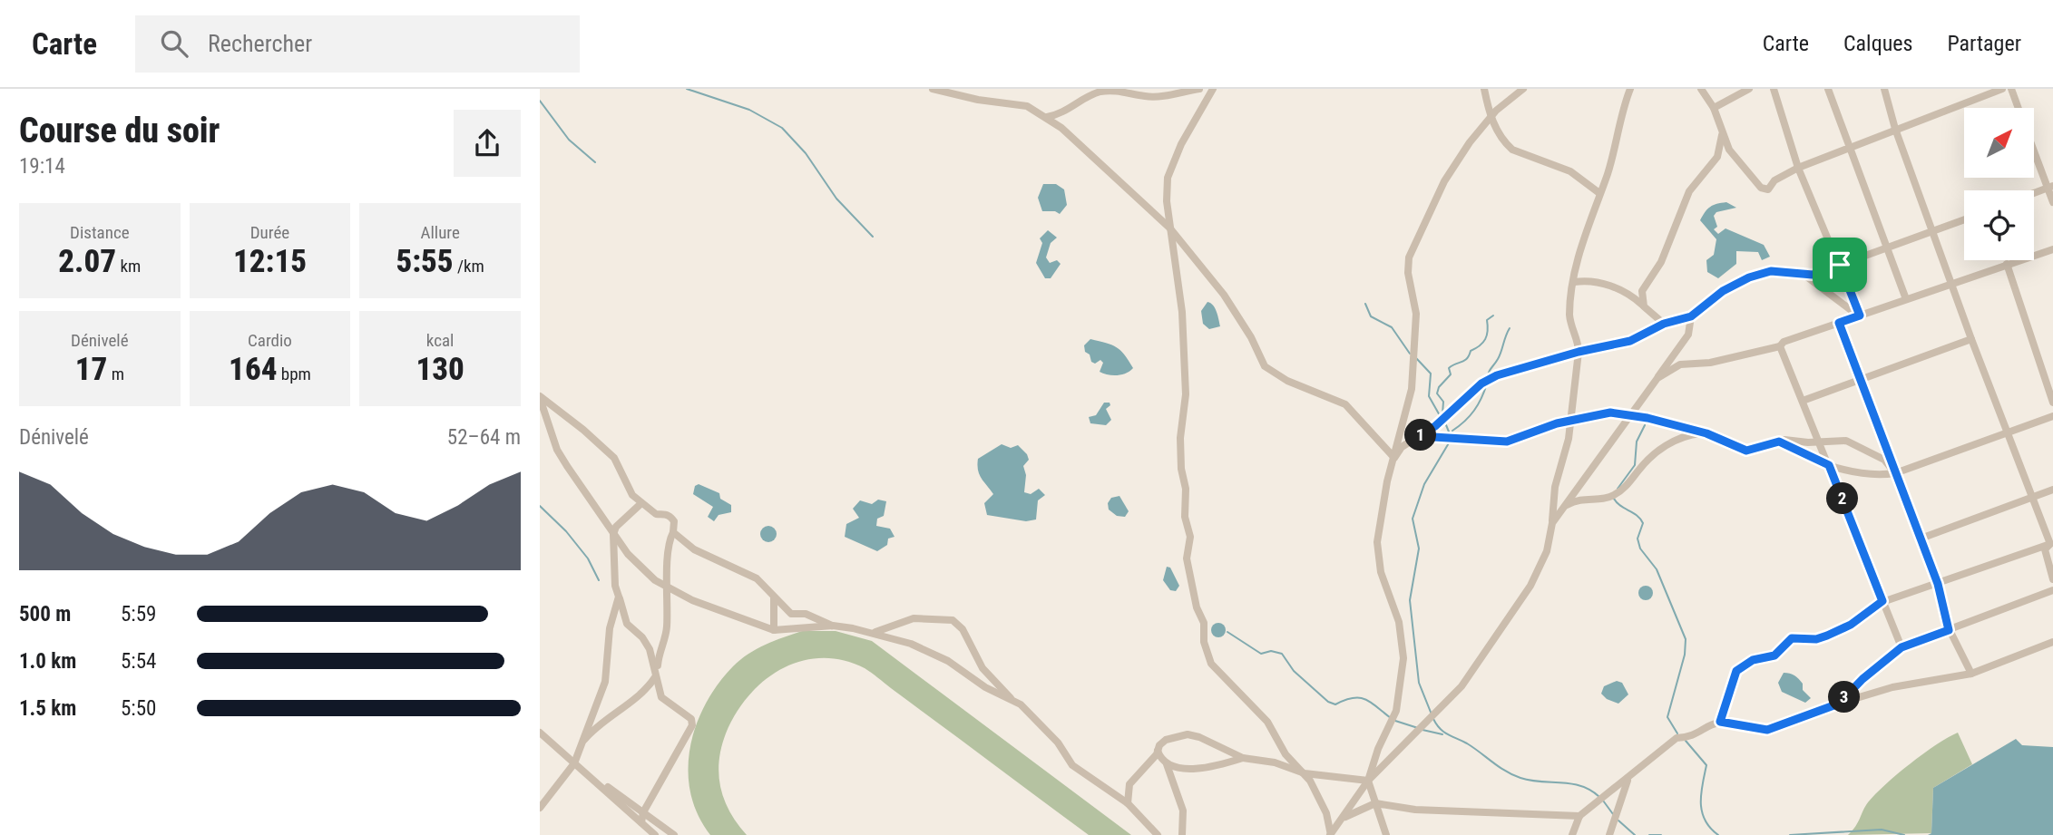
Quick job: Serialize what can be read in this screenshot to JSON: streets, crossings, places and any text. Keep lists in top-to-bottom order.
{
  "north": "top right",
  "page": {
    "header": "Carte",
    "search": "Rechercher",
    "nav": ["Carte", "Calques", "Partager"],
    "heading": ["Course du soir", "19:14"],
    "stats": [
      ["Distance", "2.07 km"],
      ["Durée", "12:15"],
      ["Allure", "5:55 /km"],
      ["Dénivelé", "17 m"],
      ["Cardio", "164 bpm"],
      ["kcal", "130"]
    ],
    "chart": ["Dénivelé", "52–64 m"],
    "pins": ["1", "2", "3"],
    "list": [
      {
        "name": "500 m",
        "note": "5:59"
      },
      {
        "name": "1.0 km",
        "note": "5:54"
      },
      {
        "name": "1.5 km",
        "note": "5:50"
      }
    ]
  }
}
